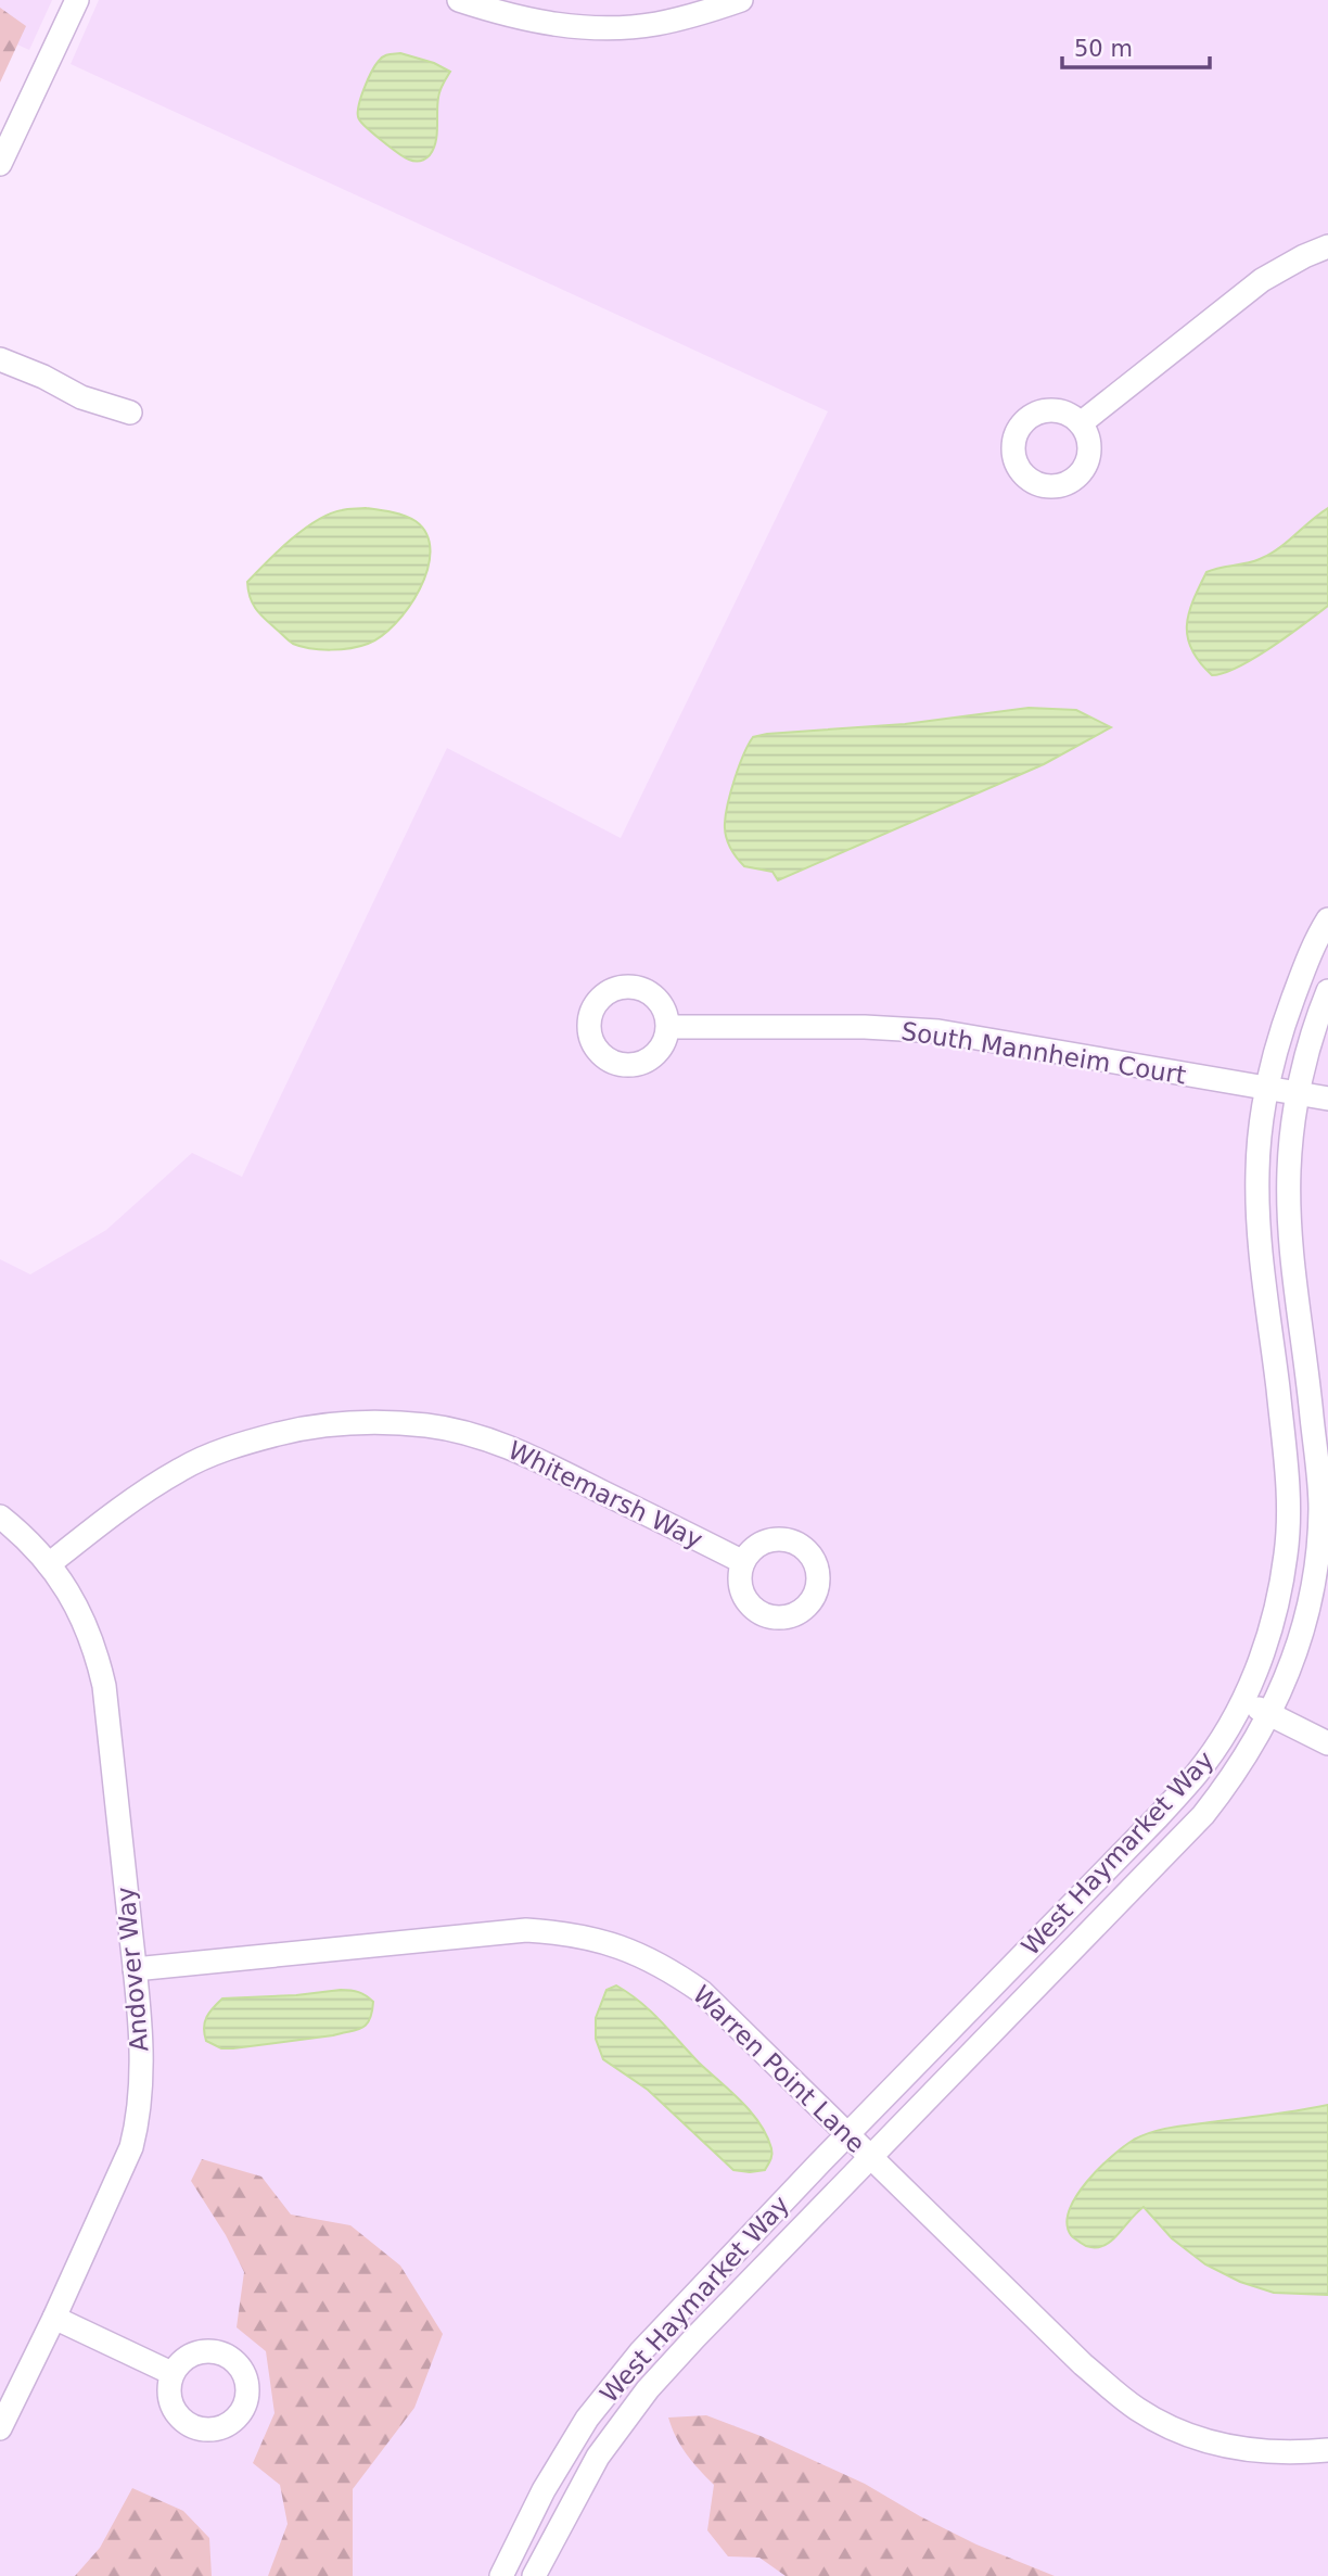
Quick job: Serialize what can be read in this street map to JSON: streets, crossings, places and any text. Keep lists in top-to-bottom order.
{
  "streets": {
    "street": [
      "South Mannheim Court",
      "Whitemarsh Way",
      "West Haymarket Way",
      "Andover Way",
      "Warren Point Lane"
    ]
  },
  "crossings": [
    ["South Mannheim Court", "West Haymarket Way"],
    ["Whitemarsh Way", "Andover Way"],
    ["West Haymarket Way", "Warren Point Lane"],
    ["Andover Way", "Warren Point Lane"]
  ],
  "scale_bar": "50 m"
}
